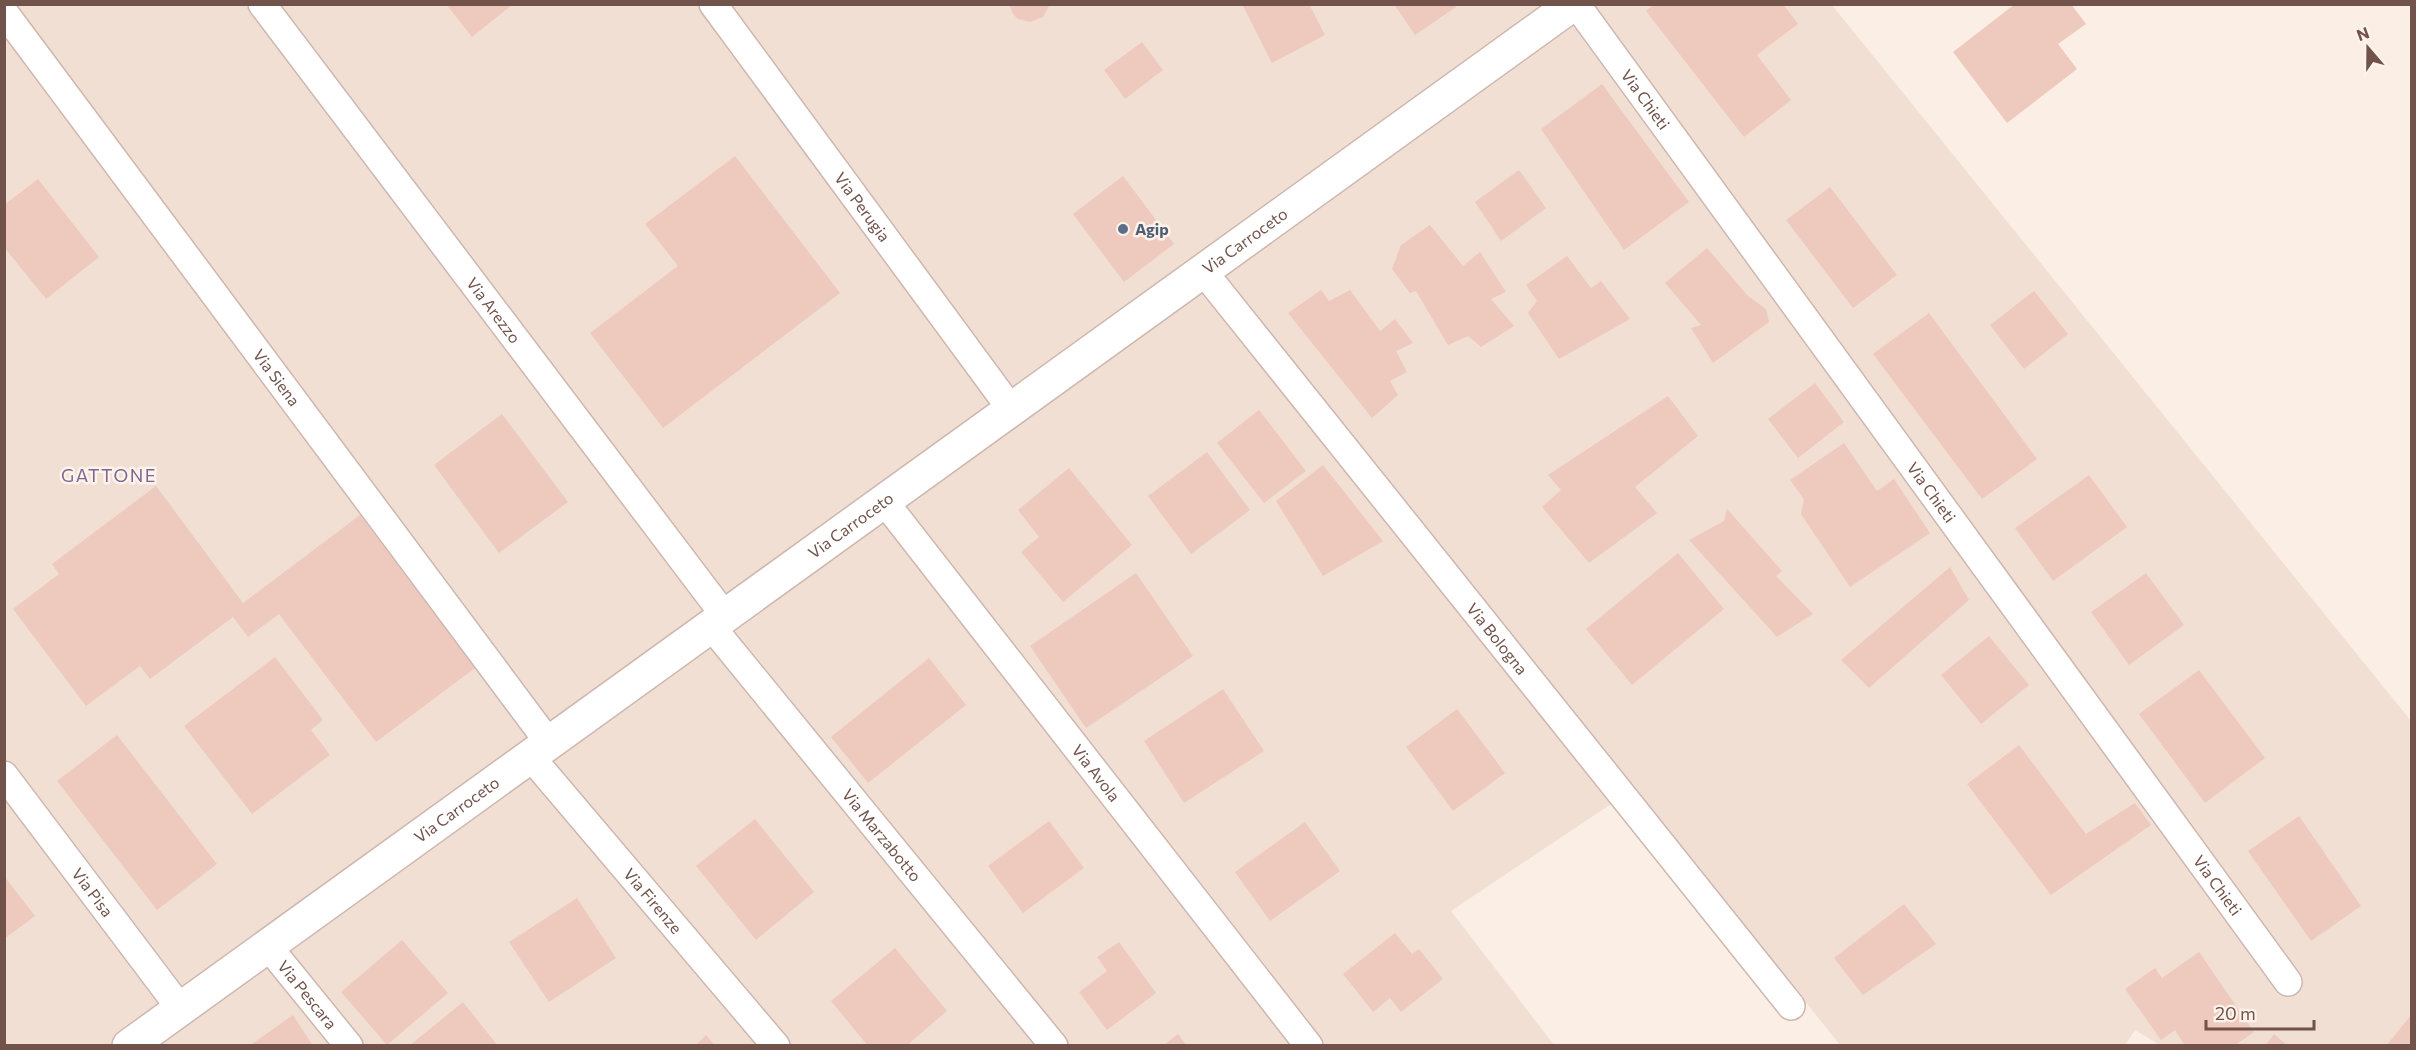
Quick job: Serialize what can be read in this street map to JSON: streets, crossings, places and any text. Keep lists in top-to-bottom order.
{
  "streets": {
    "street": [
      "Via Chieti",
      "Via Perugia",
      "Via Carroceto",
      "Via Arezzo",
      "Via Siena",
      "Via Bologna",
      "Via Avola",
      "Via Marzabotto",
      "Via Pisa",
      "Via Firenze",
      "Via Pescara"
    ]
  },
  "crossings": [
    ["Via Chieti", "Via Carroceto"],
    ["Via Perugia", "Via Carroceto"],
    ["Via Carroceto", "Via Arezzo"],
    ["Via Carroceto", "Via Siena"],
    ["Via Carroceto", "Via Bologna"],
    ["Via Carroceto", "Via Avola"],
    ["Via Carroceto", "Via Marzabotto"],
    ["Via Carroceto", "Via Pisa"],
    ["Via Carroceto", "Via Firenze"],
    ["Via Carroceto", "Via Pescara"],
    ["Via Arezzo", "Via Marzabotto"],
    ["Via Siena", "Via Firenze"]
  ],
  "districts": ["GATTONE"],
  "places": ["Agip"],
  "scale_bar": "20 m",
  "north": "top"
}
